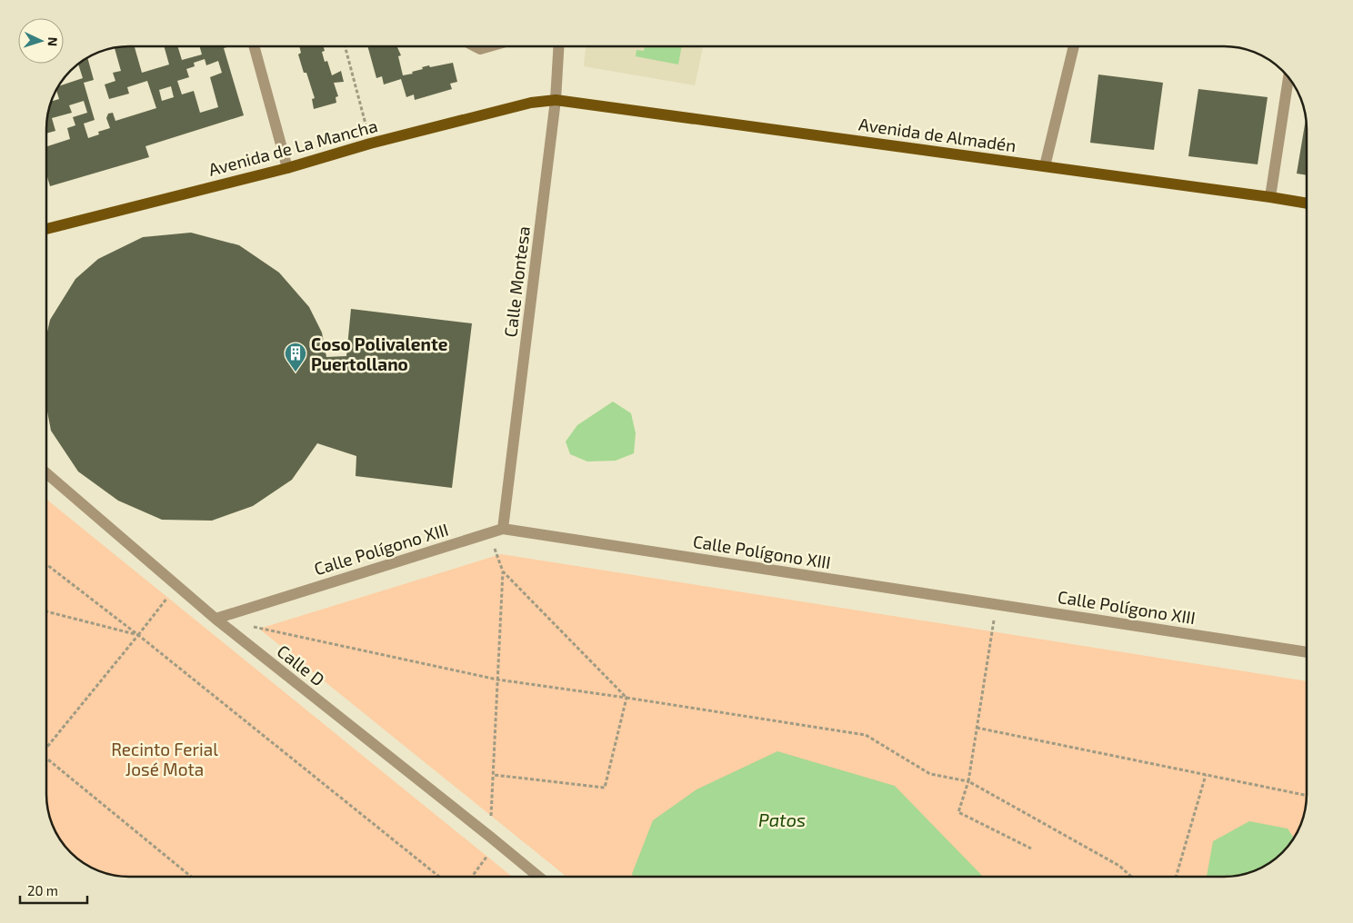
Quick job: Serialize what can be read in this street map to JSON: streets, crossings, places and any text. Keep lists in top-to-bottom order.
{
  "streets": {
    "main road": ["Avenida de Almadén", "Avenida de La Mancha"],
    "street": ["Calle Montesa", "Calle Polígono XIII", "Calle D"]
  },
  "crossings": [
    ["Avenida de Almadén", "Avenida de La Mancha"],
    ["Avenida de Almadén", "Calle Montesa"],
    ["Avenida de La Mancha", "Calle Montesa"],
    ["Calle Montesa", "Calle Polígono XIII"],
    ["Calle Polígono XIII", "Calle D"]
  ],
  "water": ["Patos"],
  "parks": ["Recinto Ferial José Mota"],
  "places": {
    "building": ["Coso Polivalente Puertollano"]
  },
  "scale_bar": "20 m",
  "north": "right"
}
